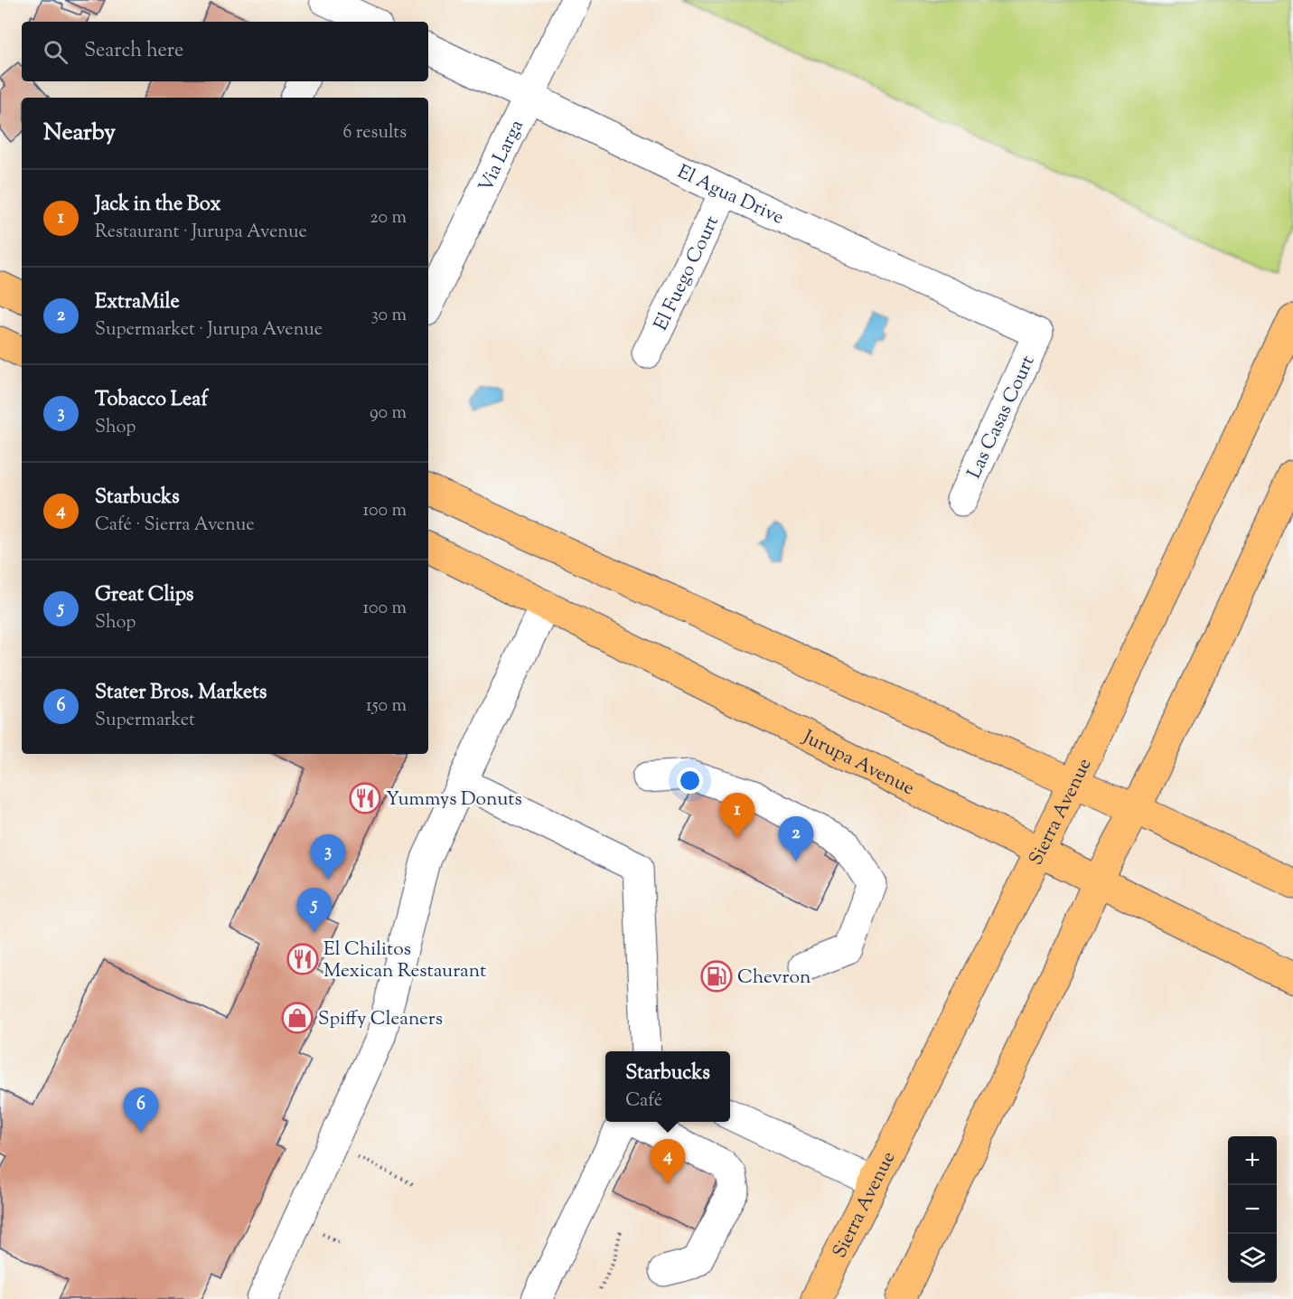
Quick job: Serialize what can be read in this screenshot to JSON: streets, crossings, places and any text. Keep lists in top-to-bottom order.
{
  "streets": {
    "main road": ["Jurupa Avenue", "Sierra Avenue"],
    "street": [
      "Via Larga",
      "El Agua Drive",
      "El Fuego Court",
      "Las Casas Court"
    ]
  },
  "crossings": [
    ["Via Larga", "El Agua Drive"],
    ["El Agua Drive", "El Fuego Court"],
    ["El Agua Drive", "Las Casas Court"],
    ["Jurupa Avenue", "Sierra Avenue"]
  ],
  "places": {
    "restaurant": ["Yummys Donuts", "El Chilitos Mexican Restaurant"],
    "fuel station": ["Chevron"],
    "shop": ["Spiffy Cleaners"]
  },
  "page": {
    "search": "Search here",
    "heading": ["Nearby", "6 results"],
    "list": [
      {
        "mark": "1",
        "name": "Jack in the Box",
        "note": "Restaurant · Jurupa Avenue",
        "value": "20 m"
      },
      {
        "mark": "2",
        "name": "ExtraMile",
        "note": "Supermarket · Jurupa Avenue",
        "value": "30 m"
      },
      {
        "mark": "3",
        "name": "Tobacco Leaf",
        "note": "Shop",
        "value": "90 m"
      },
      {
        "mark": "4",
        "name": "Starbucks",
        "note": "Café · Sierra Avenue",
        "value": "100 m"
      },
      {
        "mark": "5",
        "name": "Great Clips",
        "note": "Shop",
        "value": "100 m"
      },
      {
        "mark": "6",
        "name": "Stater Bros. Markets",
        "note": "Supermarket",
        "value": "150 m"
      }
    ],
    "pins": [
      "1",
      "2",
      "3",
      "5",
      "6",
      "4"
    ],
    "popup": ["Starbucks", "Café"],
    "map_buttons": ["+", "−"]
  }
}
